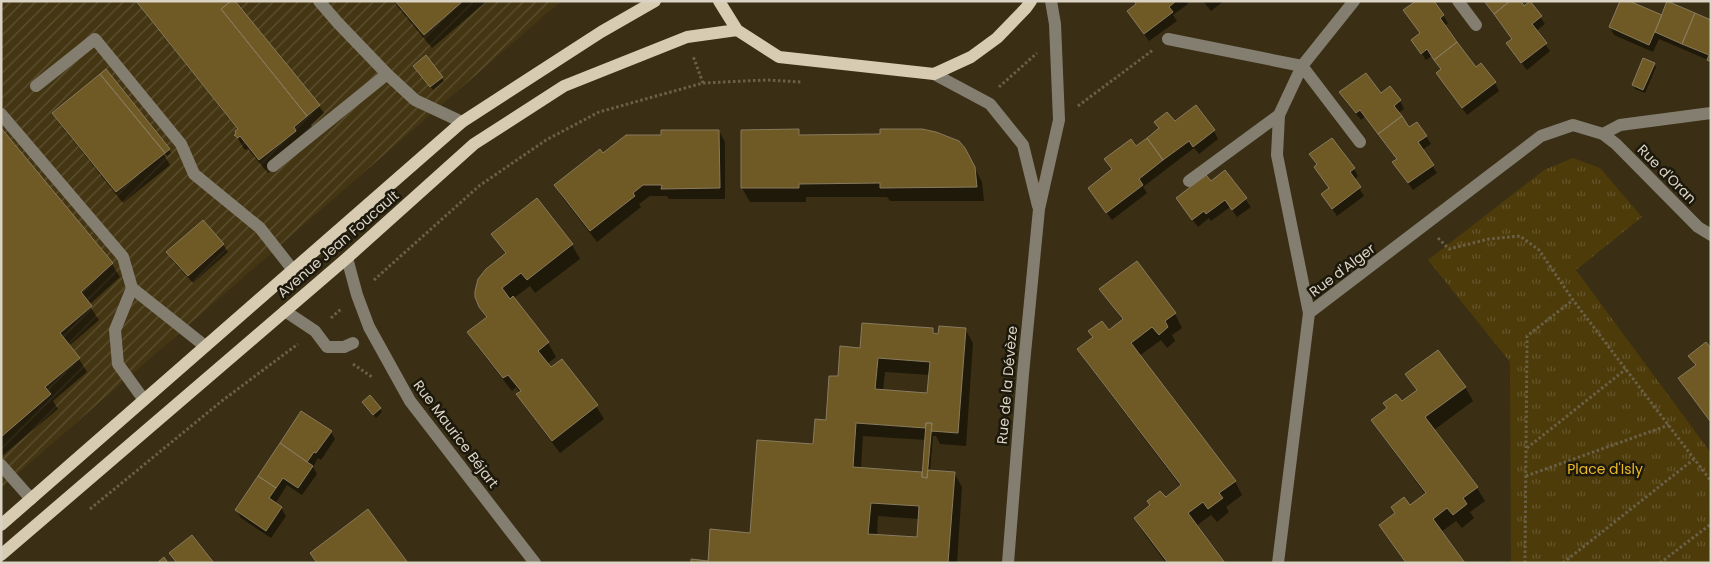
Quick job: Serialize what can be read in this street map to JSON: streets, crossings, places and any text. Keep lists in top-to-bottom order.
{
  "streets": {
    "main road": ["Avenue Jean Foucault"],
    "street": [
      "Rue d'Oran",
      "Rue d'Alger",
      "Rue de la Dévèze",
      "Rue Maurice Béjart"
    ]
  },
  "crossings": [
    ["Rue d'Oran", "Rue d'Alger"],
    ["Avenue Jean Foucault", "Rue Maurice Béjart"]
  ],
  "parks": ["Place d'Isly"]
}
